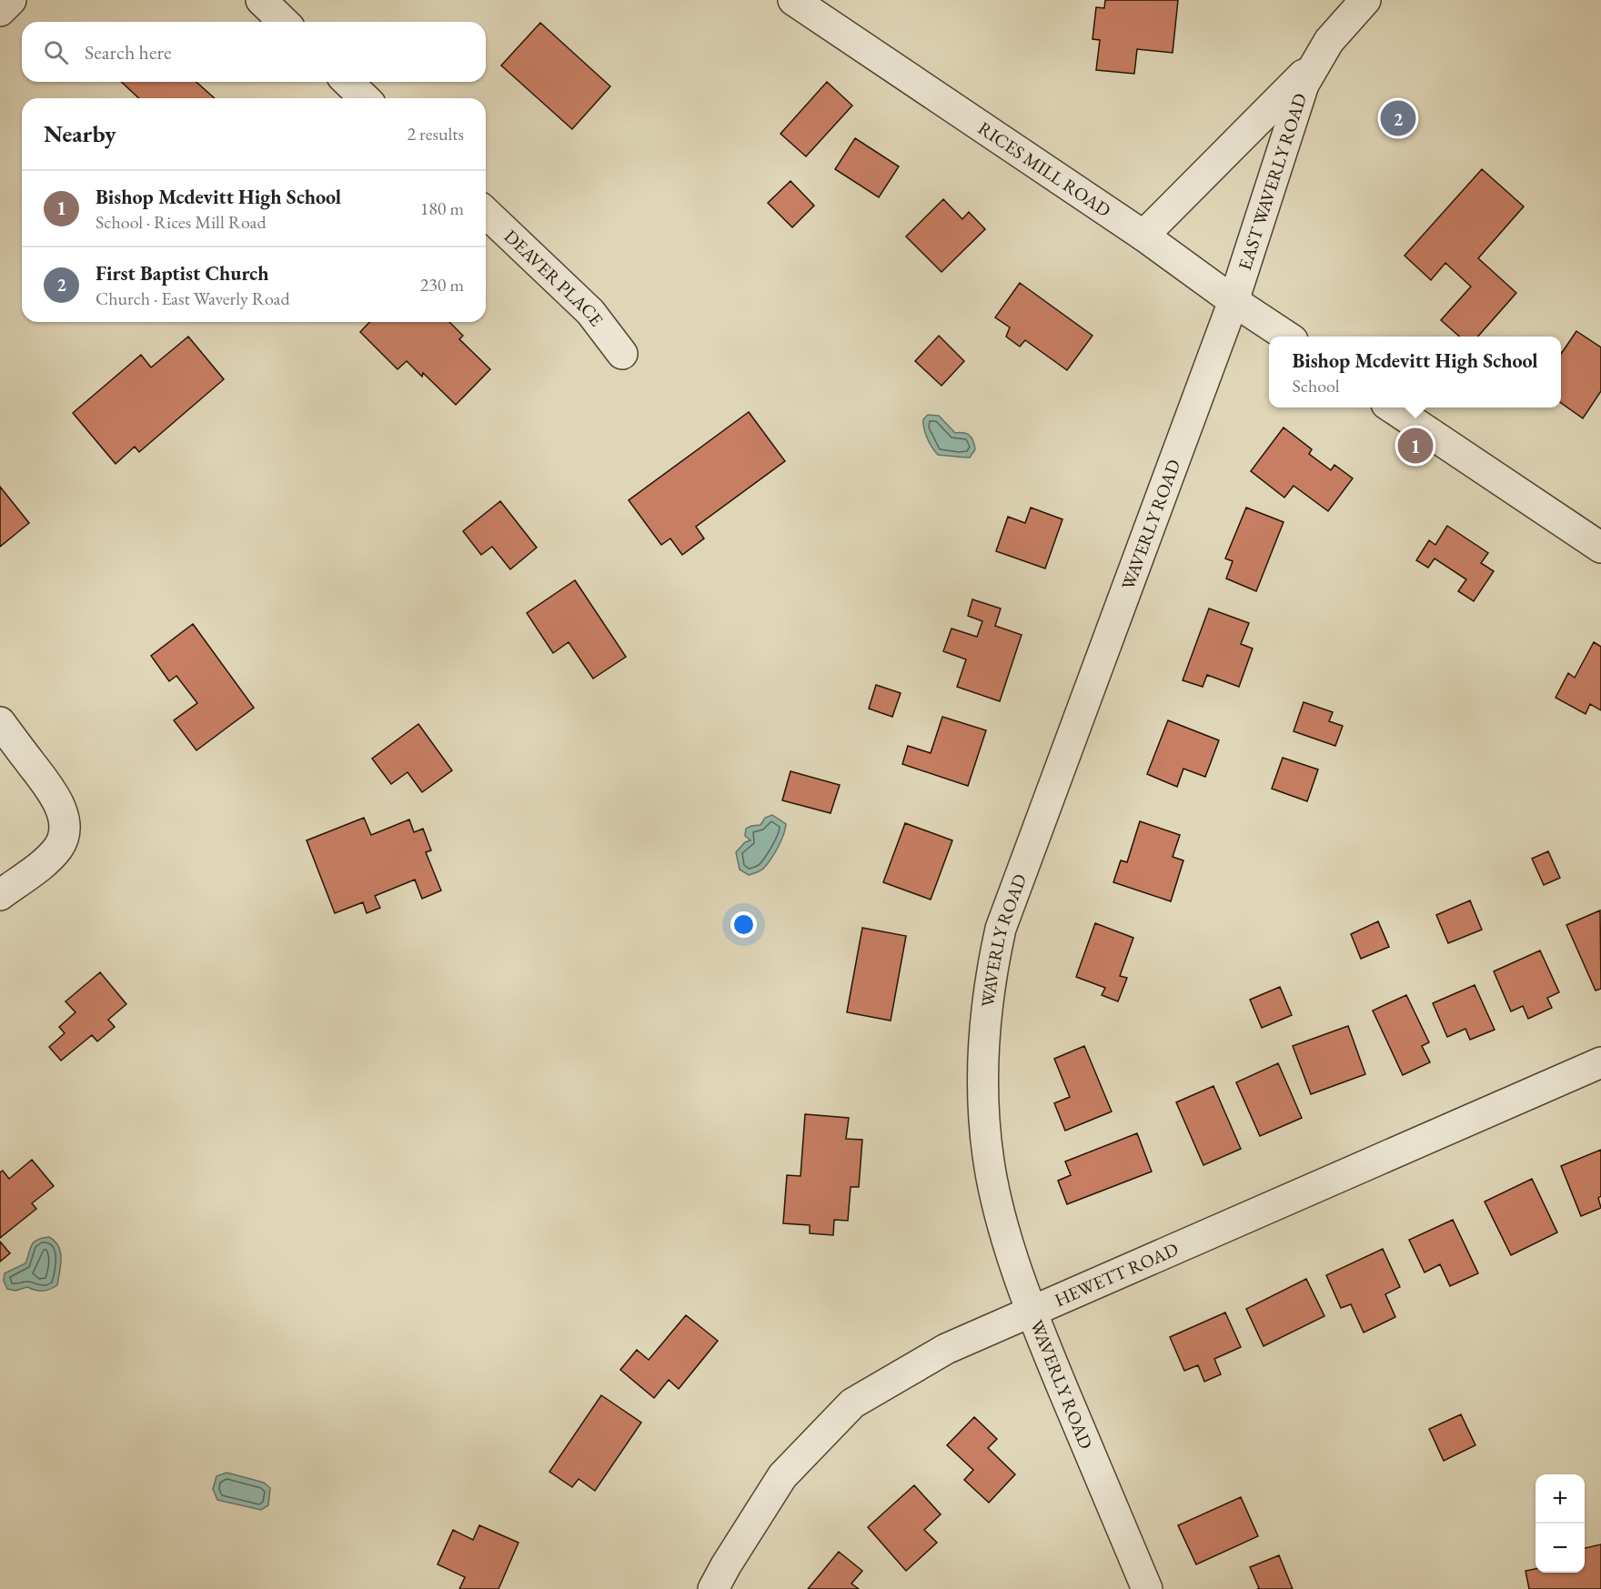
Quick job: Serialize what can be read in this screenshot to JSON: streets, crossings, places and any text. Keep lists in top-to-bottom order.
{
  "streets": {
    "street": [
      "RICES MILL ROAD",
      "EAST WAVERLY ROAD",
      "DEAVER PLACE",
      "WAVERLY ROAD",
      "HEWETT ROAD"
    ]
  },
  "crossings": [
    ["RICES MILL ROAD", "EAST WAVERLY ROAD"],
    ["RICES MILL ROAD", "WAVERLY ROAD"],
    ["EAST WAVERLY ROAD", "WAVERLY ROAD"],
    ["WAVERLY ROAD", "HEWETT ROAD"]
  ],
  "page": {
    "search": "Search here",
    "pins": ["2", "1"],
    "heading": ["Nearby", "2 results"],
    "list": [
      {
        "mark": "1",
        "name": "Bishop Mcdevitt High School",
        "note": "School · Rices Mill Road",
        "value": "180 m"
      },
      {
        "mark": "2",
        "name": "First Baptist Church",
        "note": "Church · East Waverly Road",
        "value": "230 m"
      }
    ],
    "popup": ["Bishop Mcdevitt High School", "School"],
    "map_buttons": ["+", "−"]
  }
}
